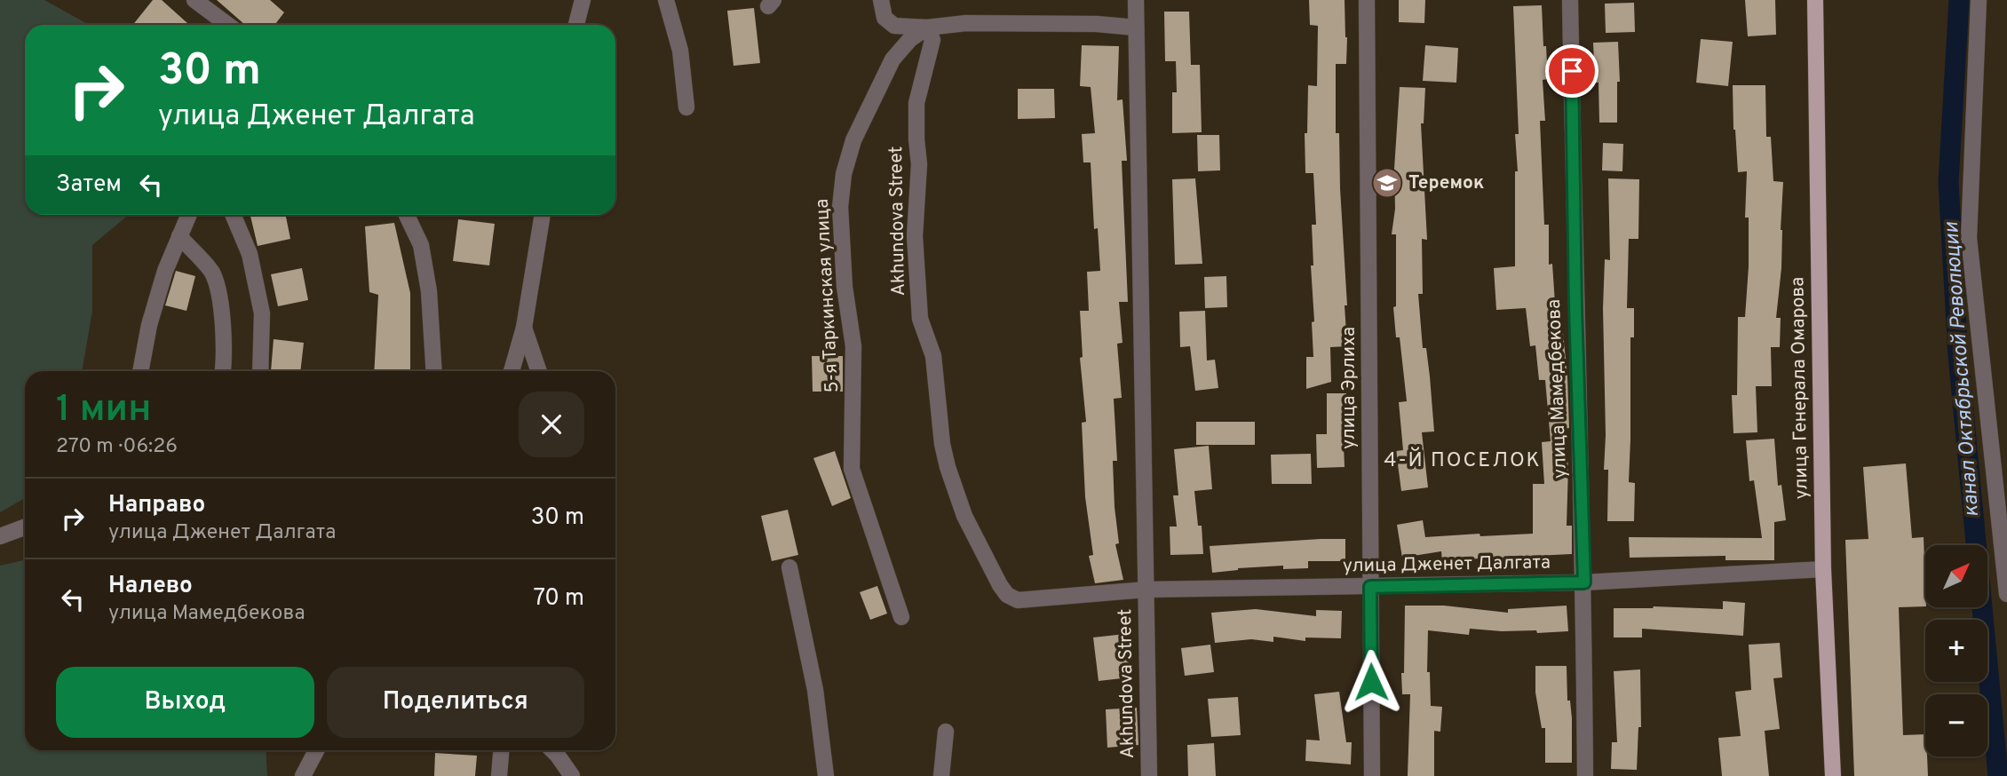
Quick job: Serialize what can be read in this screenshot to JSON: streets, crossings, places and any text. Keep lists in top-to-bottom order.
{
  "streets": {
    "main road": ["улица Генерала Омарова"],
    "street": [
      "Akhundova Street",
      "5-я Таркинская улица",
      "улица Эрлиха",
      "улица Мамедбекова",
      "улица Дженет Далгата"
    ]
  },
  "crossings": [
    ["Akhundova Street", "5-я Таркинская улица"],
    ["Akhundova Street", "улица Дженет Далгата"],
    ["улица Эрлиха", "улица Дженет Далгата"],
    ["улица Генерала Омарова", "улица Дженет Далгата"],
    ["улица Мамедбекова", "улица Дженет Далгата"]
  ],
  "districts": ["4-Й ПОСЕЛОК"],
  "water": ["канал Октябрьской Революции"],
  "places": {
    "school or university": ["Теремок"]
  },
  "north": "top right",
  "page": {
    "turn": ["30 m", "улица Дженет Далгата"],
    "then": "Затем",
    "heading": ["1 мин", "270 m · 06:26"],
    "list": [
      {
        "name": "Направо",
        "note": "улица Дженет Далгата",
        "value": "30 m"
      },
      {
        "name": "Налево",
        "note": "улица Мамедбекова",
        "value": "70 m"
      }
    ],
    "map_buttons": ["+", "−"],
    "buttons": ["Выход", "Поделиться"]
  }
}
